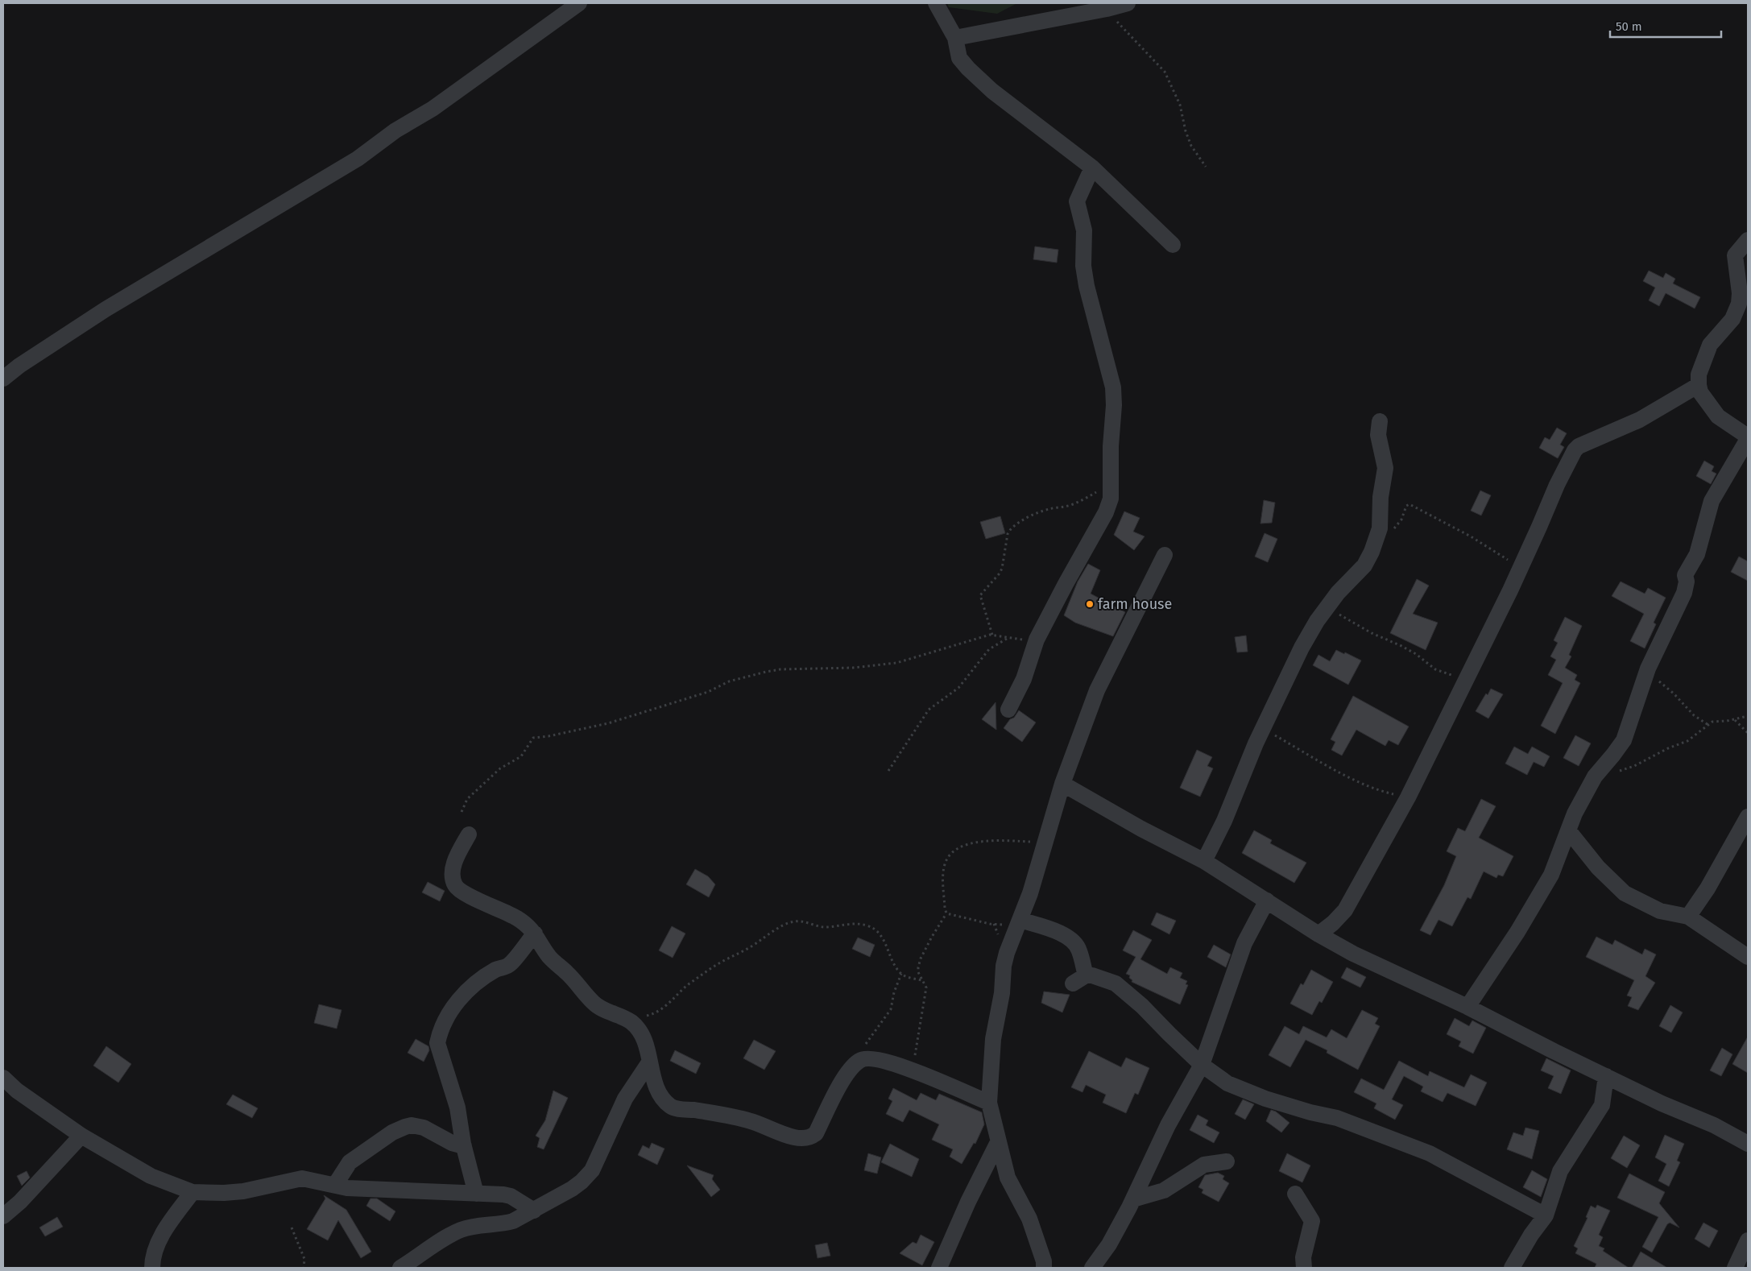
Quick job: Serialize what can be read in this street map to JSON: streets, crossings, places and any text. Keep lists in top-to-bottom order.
{
  "places": ["farm house"],
  "scale_bar": "50 m"
}
